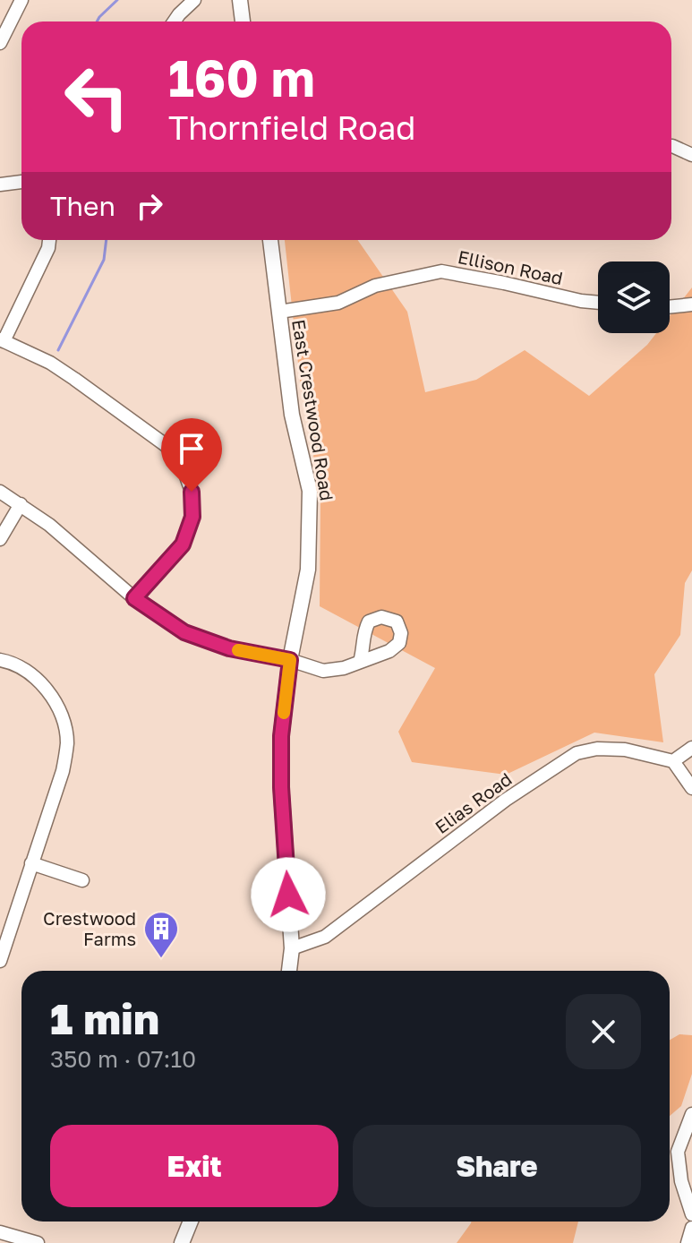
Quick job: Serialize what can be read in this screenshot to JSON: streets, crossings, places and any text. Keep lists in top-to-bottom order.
{
  "streets": {
    "street": ["Ellison Road", "East Crestwood Road", "Elias Road"]
  },
  "crossings": [
    ["Ellison Road", "East Crestwood Road"],
    ["East Crestwood Road", "Elias Road"]
  ],
  "places": {
    "building": ["Crestwood Farms"]
  },
  "page": {
    "turn": ["160 m", "Thornfield Road"],
    "then": "Then",
    "heading": ["1 min", "350 m · 07:10"],
    "buttons": ["Exit", "Share"]
  }
}
